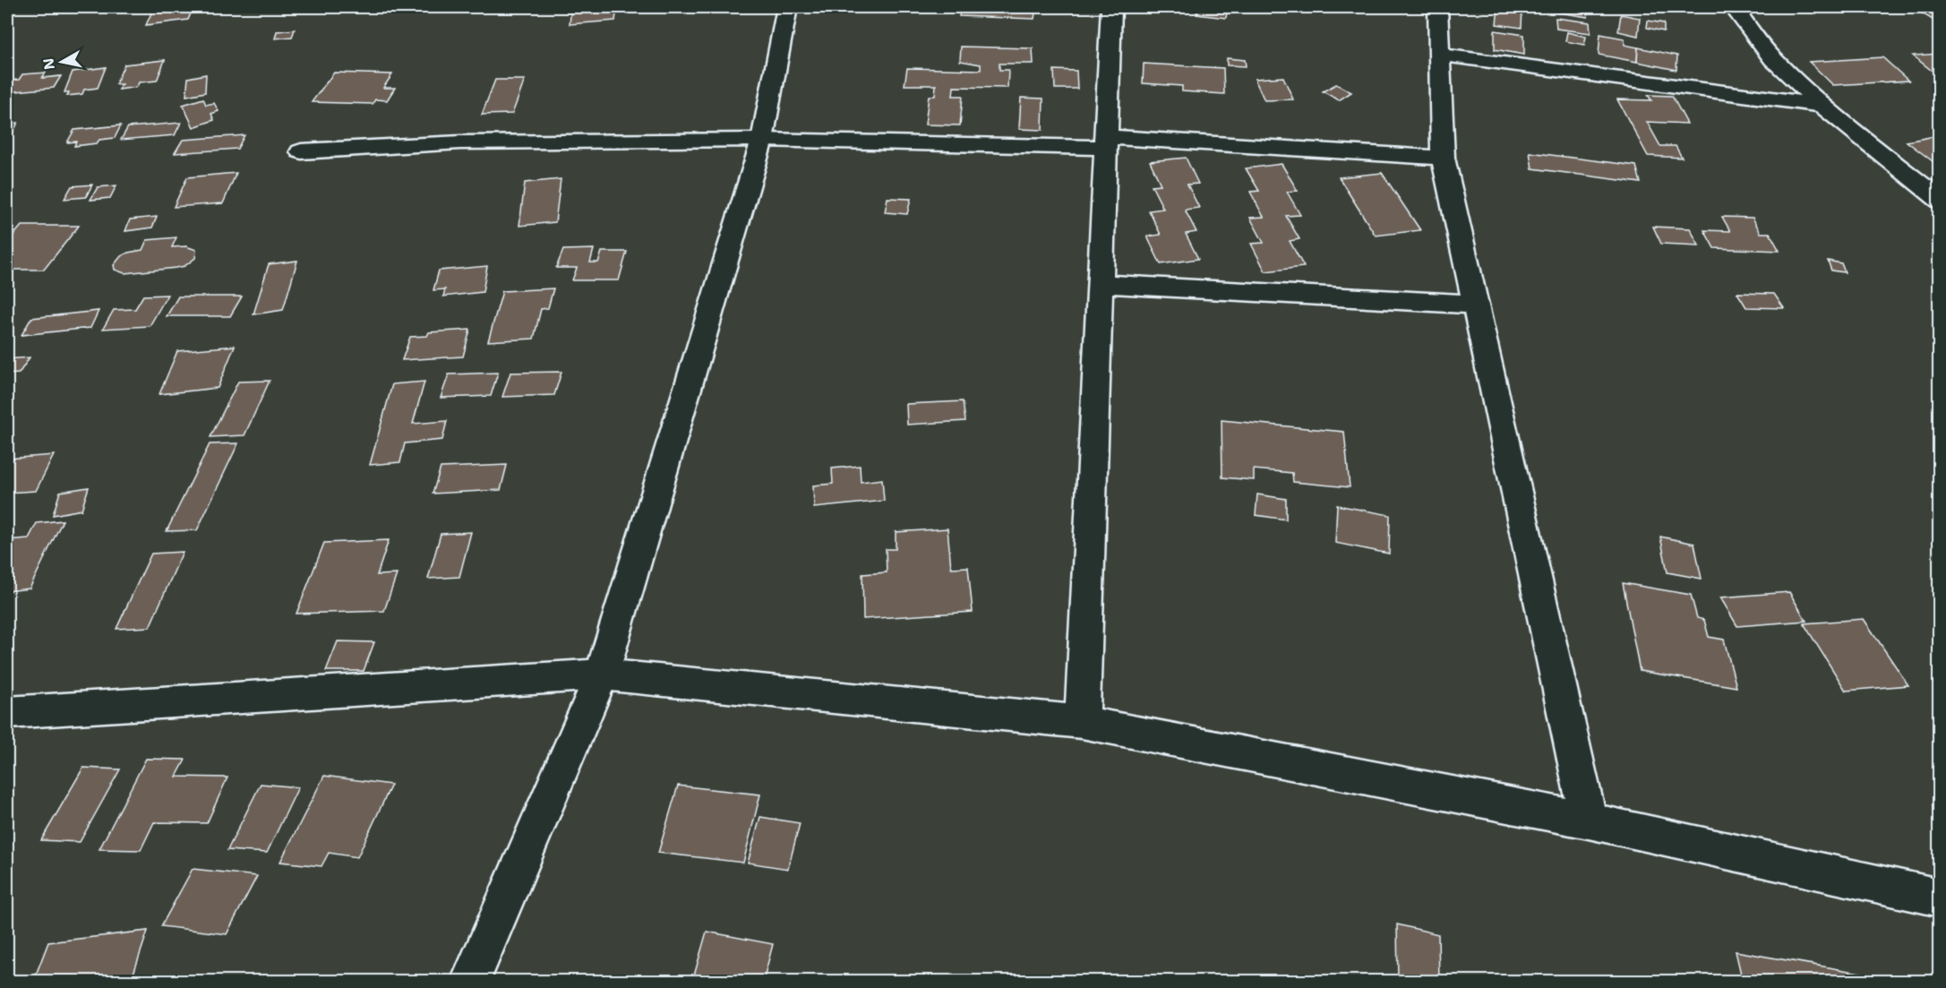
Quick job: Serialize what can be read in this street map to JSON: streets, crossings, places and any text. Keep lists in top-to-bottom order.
{
  "north": "left"
}
